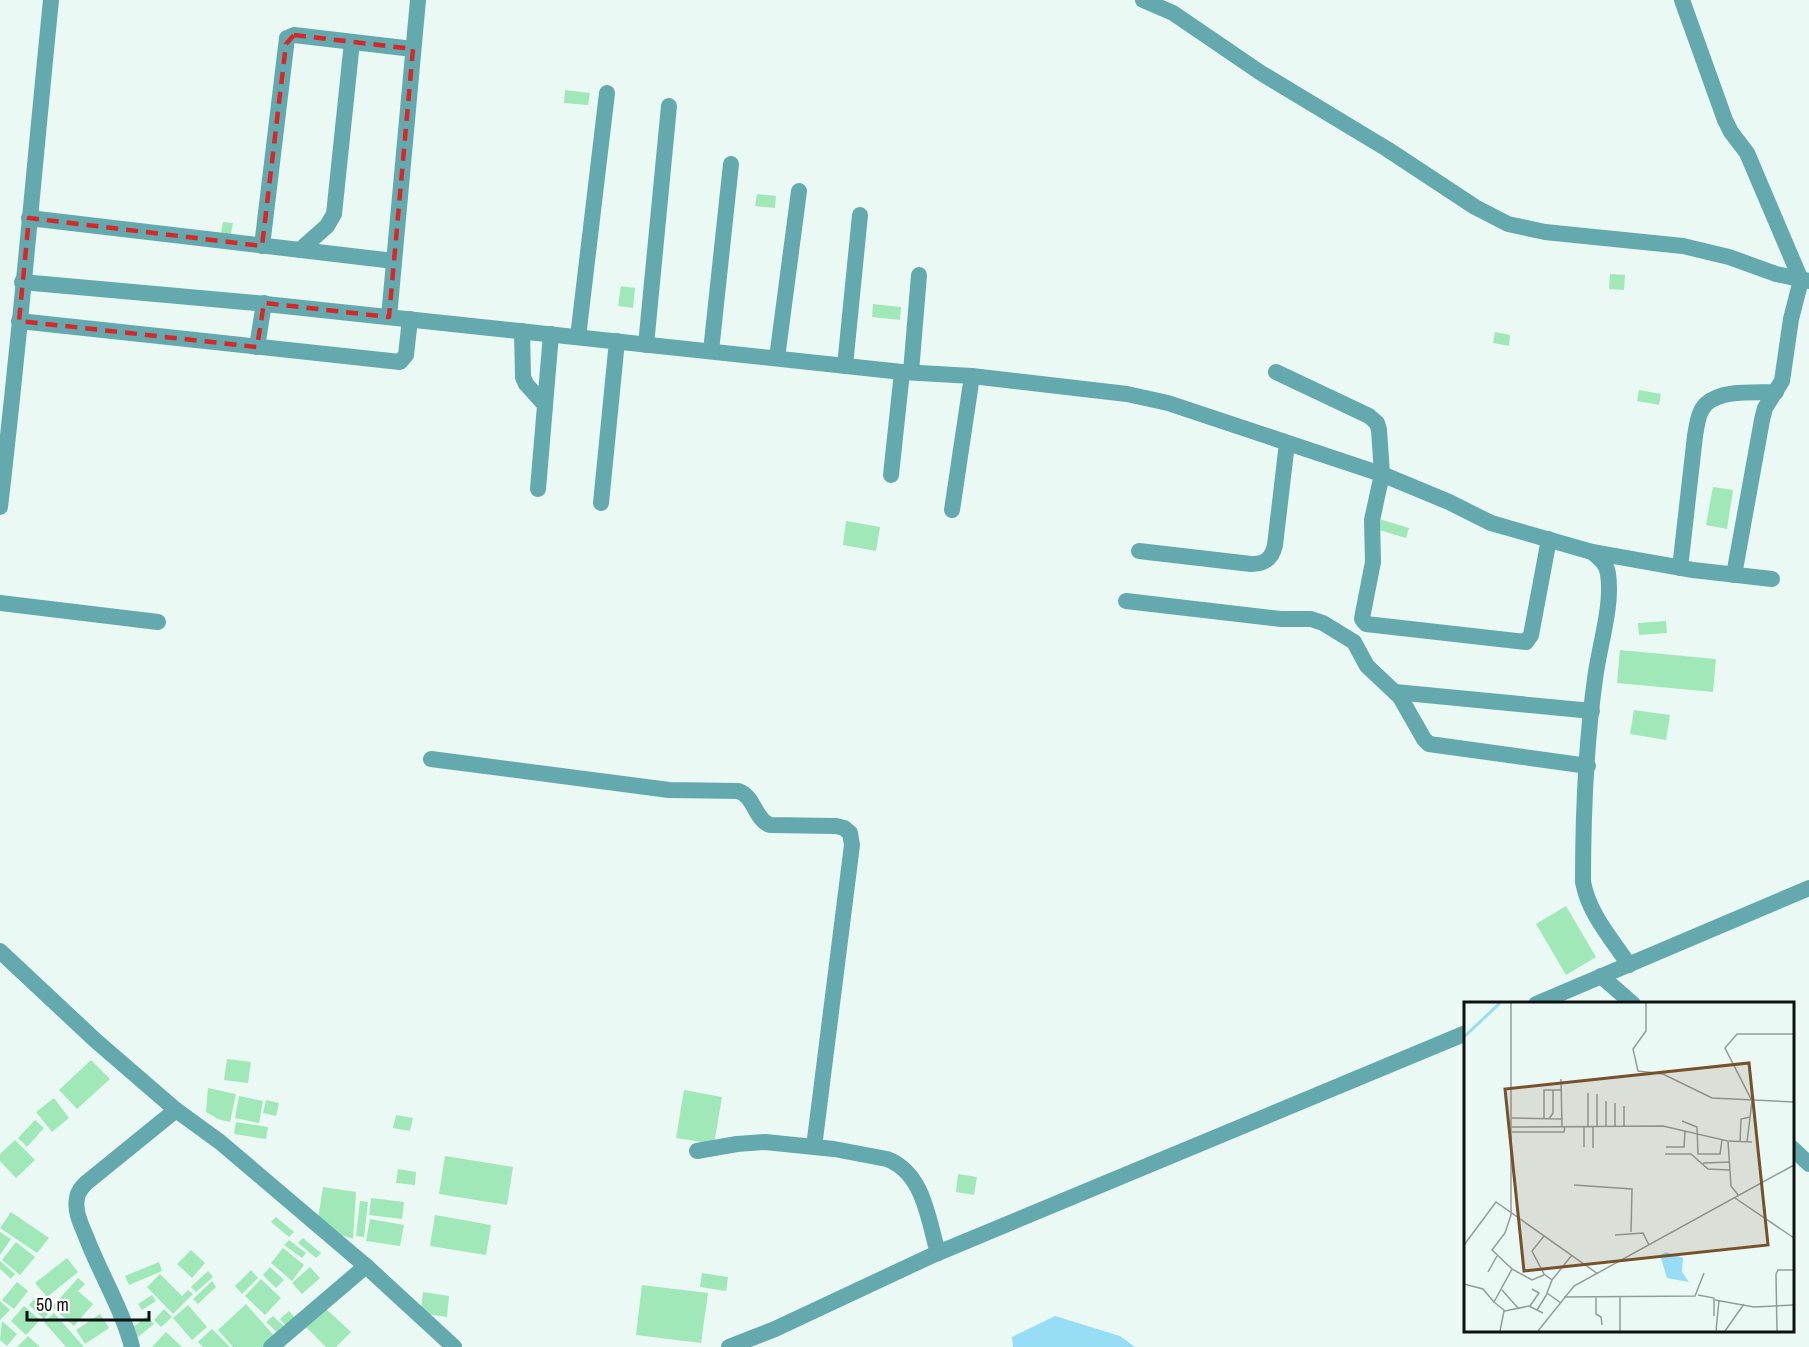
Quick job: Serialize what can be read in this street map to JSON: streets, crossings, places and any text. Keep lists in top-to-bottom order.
{
  "scale_bar": "50 m"
}
